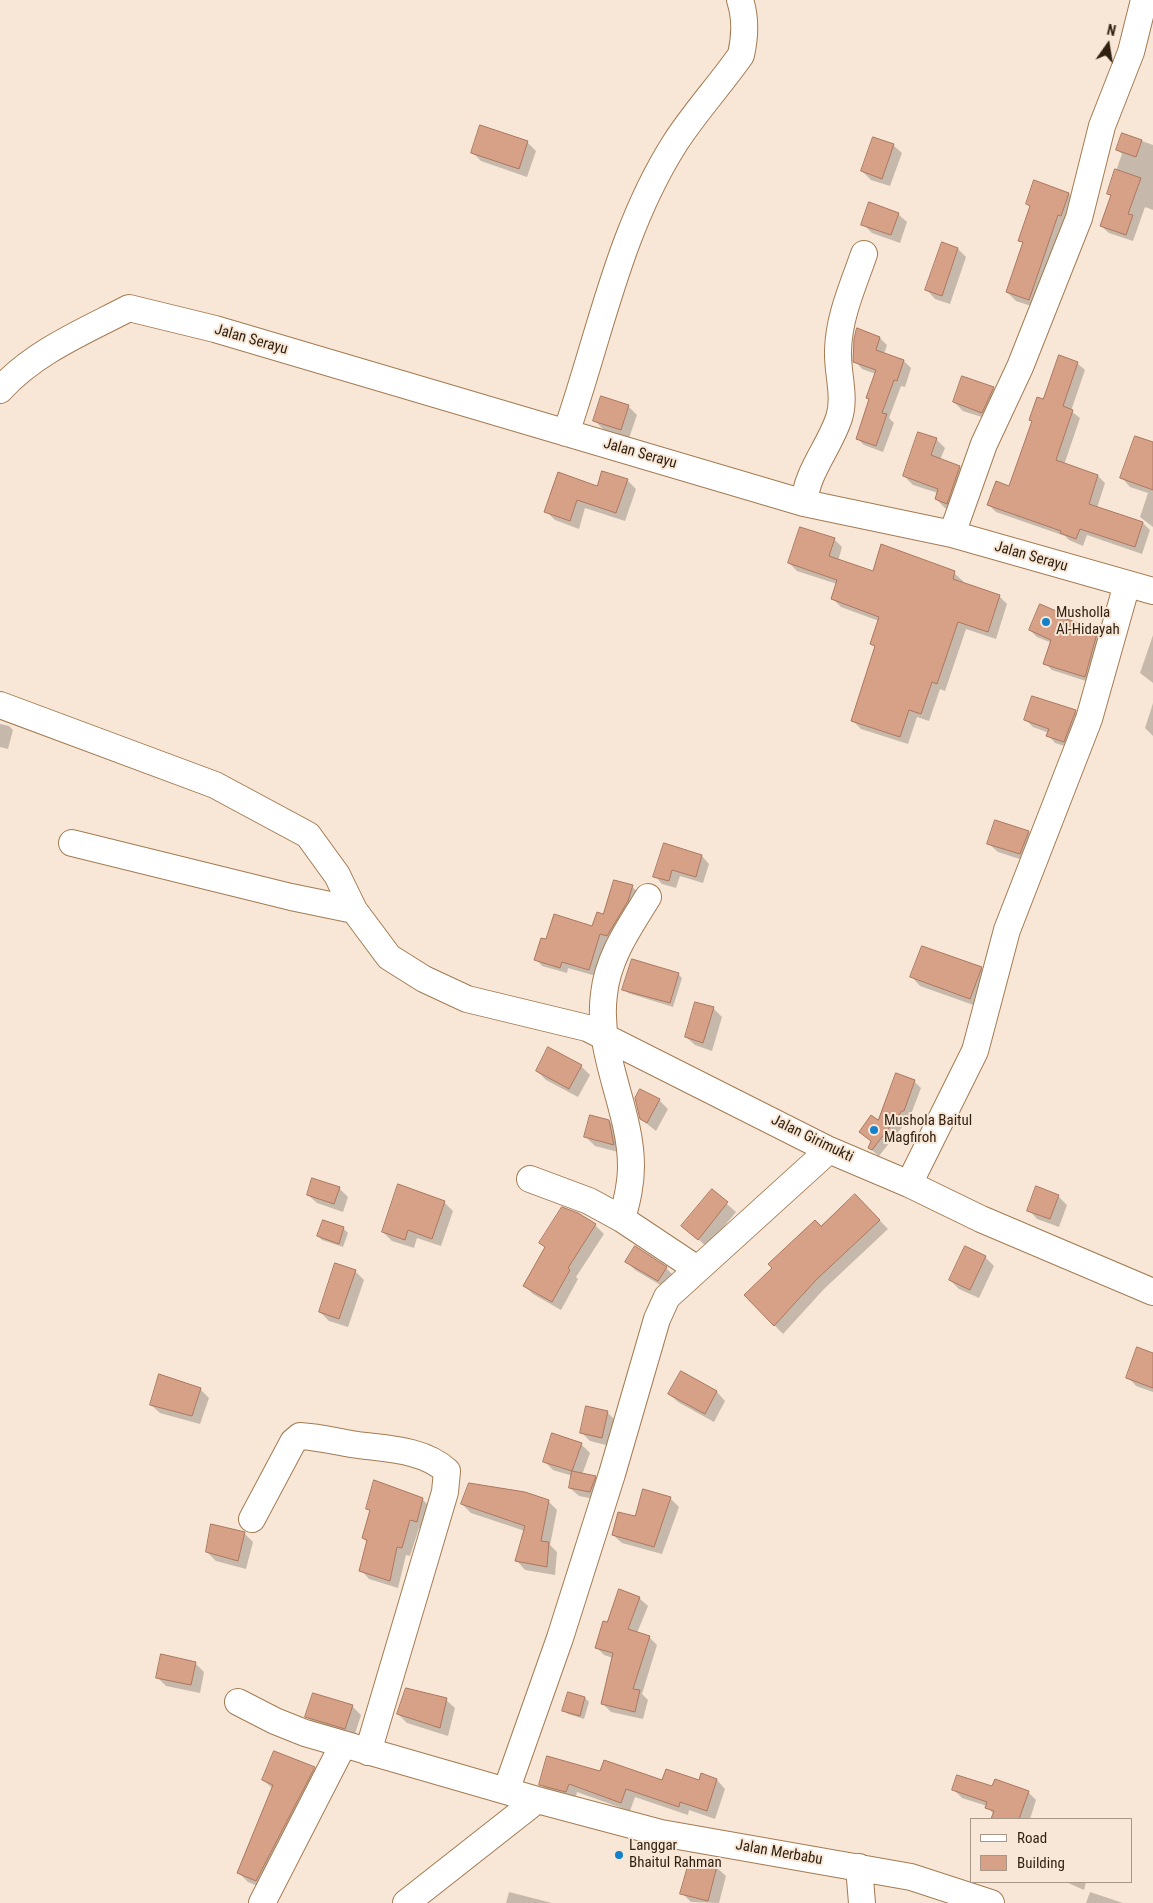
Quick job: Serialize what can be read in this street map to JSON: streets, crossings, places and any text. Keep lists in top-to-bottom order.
{
  "streets": {
    "street": ["Jalan Serayu", "Jalan Girimukti", "Jalan Merbabu"]
  },
  "places": ["Musholla Al-Hidayah", "Mushola Baitul Magfiroh", "Langgar Bhaitul Rahman"],
  "legend": ["Road", "Building"],
  "north": "top"
}
